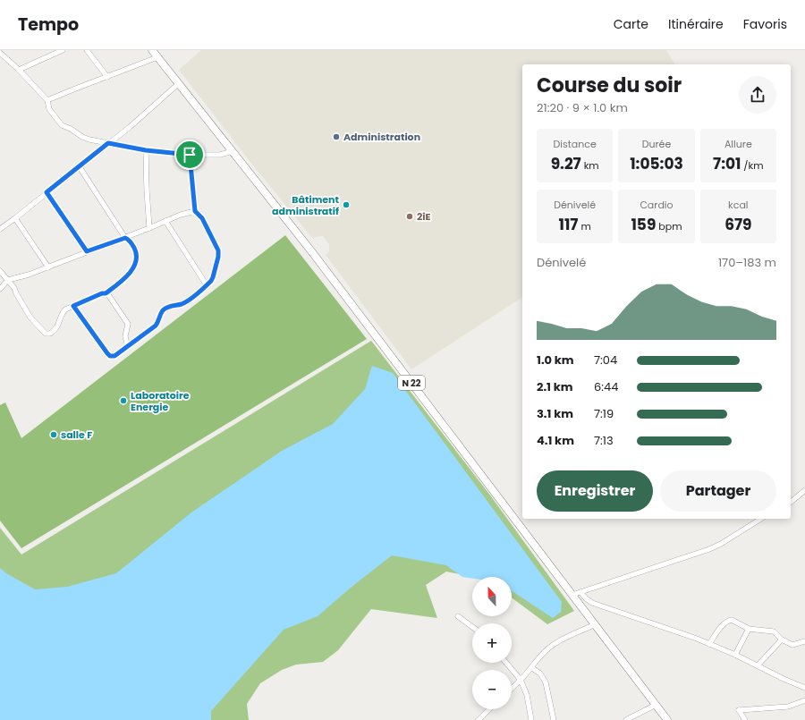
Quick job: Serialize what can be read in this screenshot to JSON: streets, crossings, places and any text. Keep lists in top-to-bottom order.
{
  "streets": {
    "main road": ["N 22"]
  },
  "places": [
    "Administration",
    "Bâtiment administratif",
    "2iE",
    "Laboratoire Energie",
    "salle F"
  ],
  "north": "top",
  "page": {
    "header": "Tempo",
    "nav": ["Carte", "Itinéraire", "Favoris"],
    "heading": ["Course du soir", "21:20 · 9 × 1.0 km"],
    "stats": [
      ["Distance", "9.27 km"],
      ["Durée", "1:05:03"],
      ["Allure", "7:01 /km"],
      ["Dénivelé", "117 m"],
      ["Cardio", "159 bpm"],
      ["kcal", "679"]
    ],
    "chart": ["Dénivelé", "170–183 m"],
    "list": [
      {
        "name": "1.0 km",
        "note": "7:04"
      },
      {
        "name": "2.1 km",
        "note": "6:44"
      },
      {
        "name": "3.1 km",
        "note": "7:19"
      },
      {
        "name": "4.1 km",
        "note": "7:13"
      }
    ],
    "buttons": ["Enregistrer", "Partager"],
    "map_buttons": ["+", "−"]
  }
}
